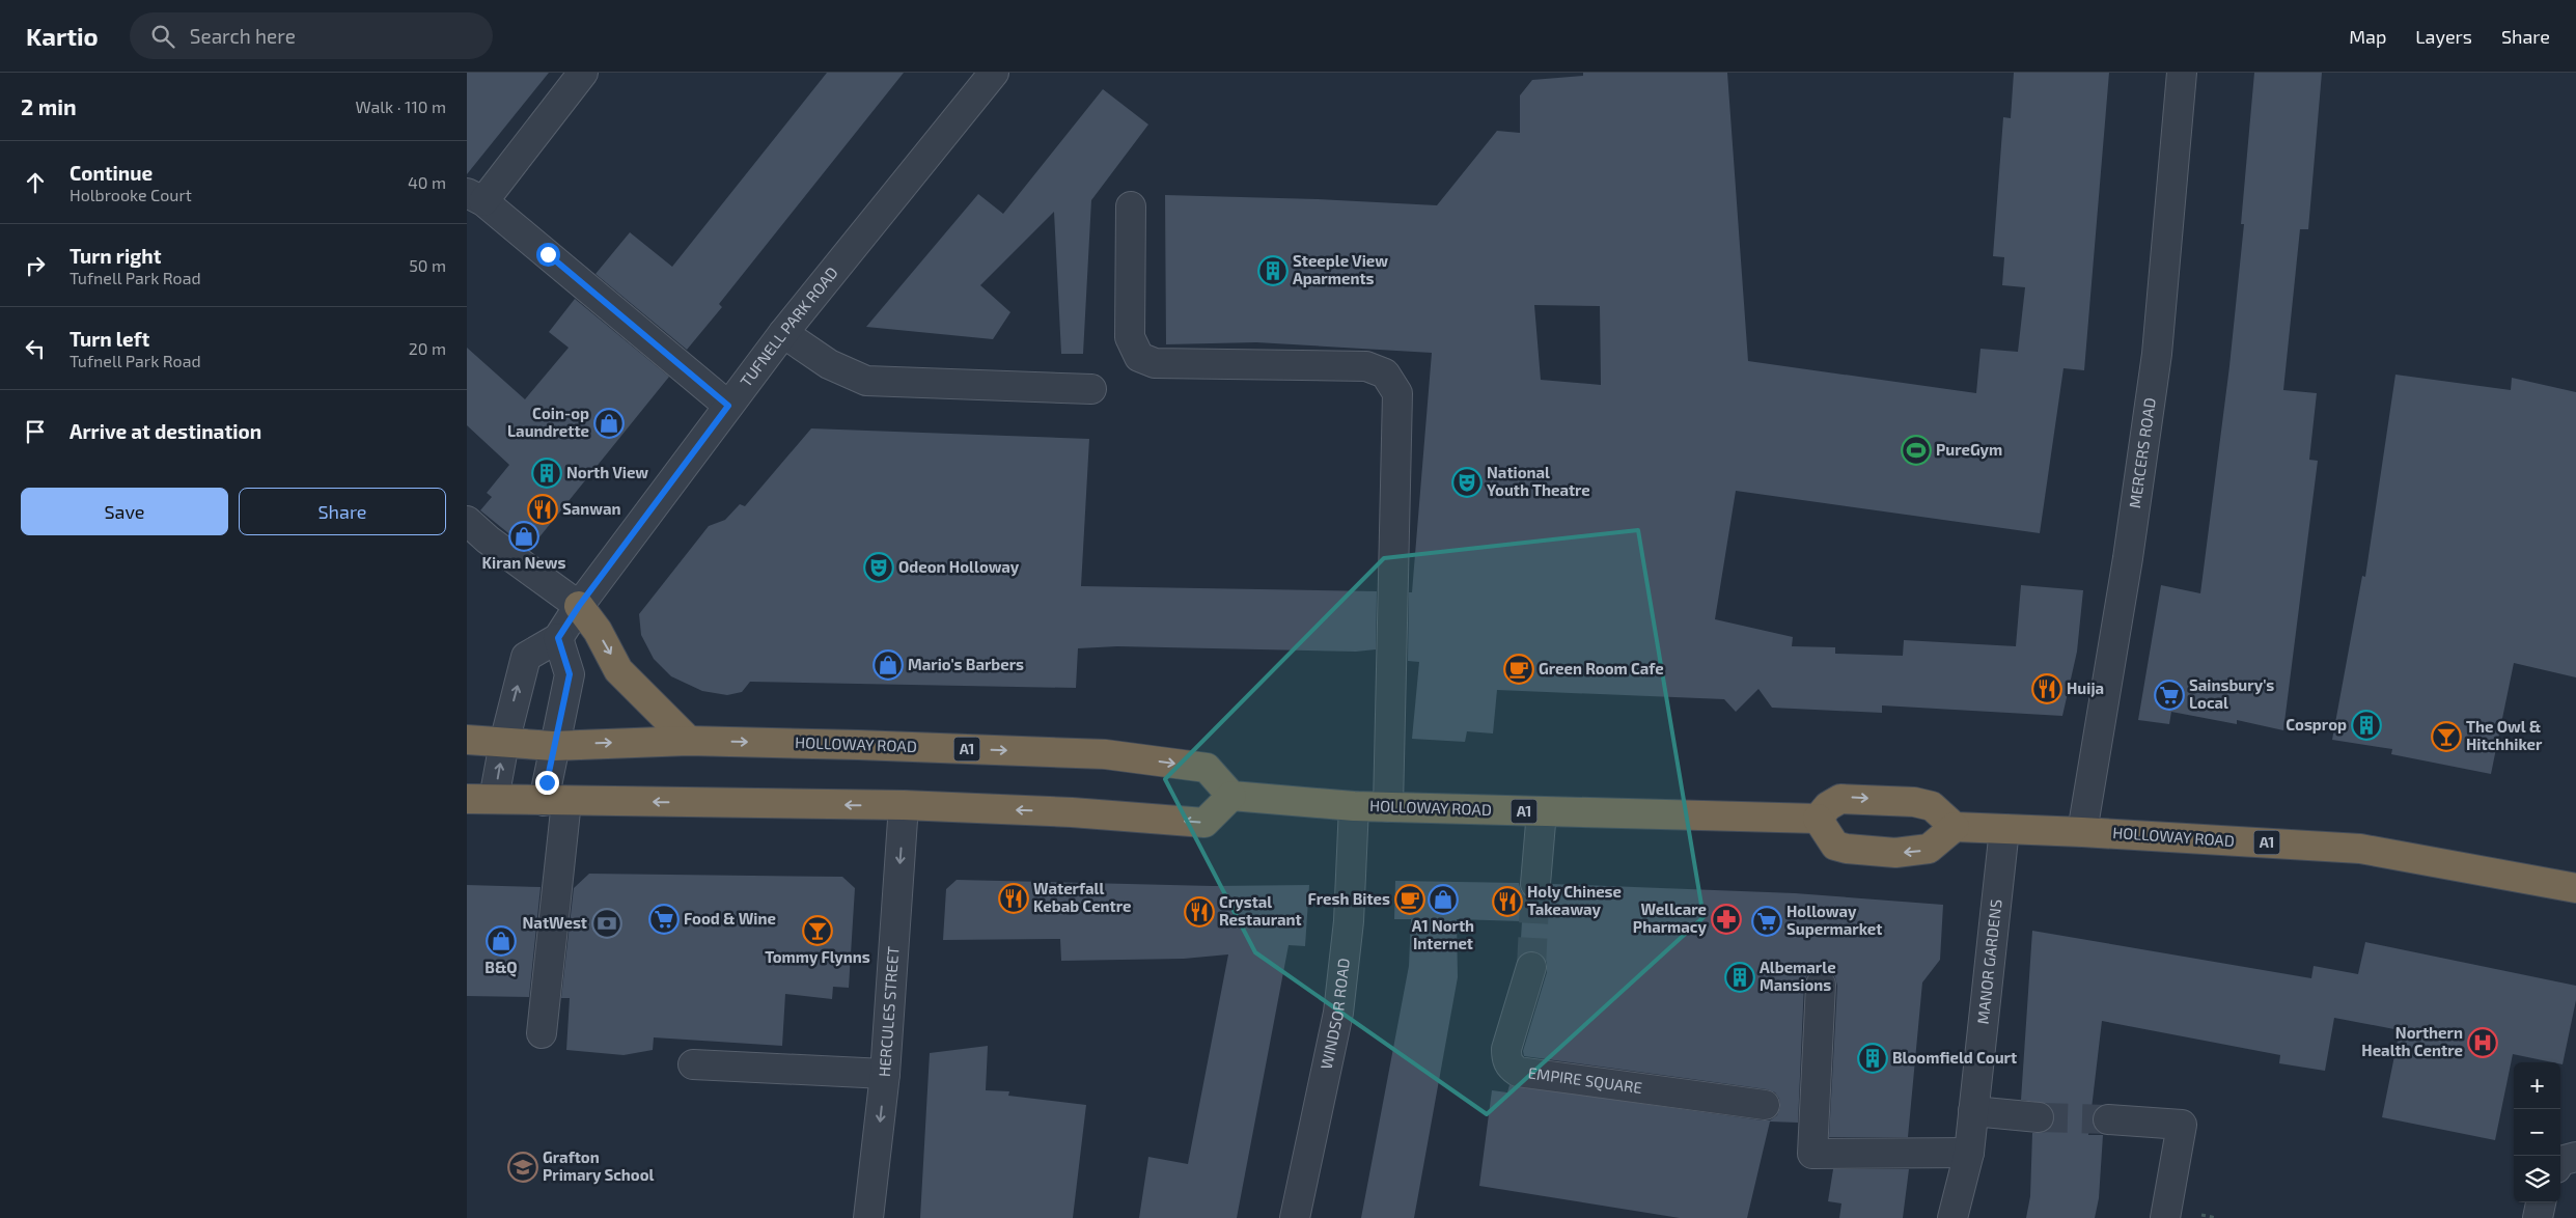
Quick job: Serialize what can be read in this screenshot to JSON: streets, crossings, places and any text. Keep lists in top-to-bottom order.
{
  "streets": {
    "highway": ["HOLLOWAY ROAD", "A1"],
    "street": [
      "TUFNELL PARK ROAD",
      "MERCERS ROAD",
      "MANOR GARDENS",
      "HERCULES STREET",
      "WINDSOR ROAD",
      "EMPIRE SQUARE"
    ]
  },
  "crossings": [
    ["TUFNELL PARK ROAD", "HOLLOWAY ROAD"],
    ["MERCERS ROAD", "HOLLOWAY ROAD"],
    ["HOLLOWAY ROAD", "MANOR GARDENS"],
    ["HOLLOWAY ROAD", "WINDSOR ROAD"]
  ],
  "one_way": ["HERCULES STREET"],
  "places": {
    "building": [
      "Steeple View Aparments",
      "North View",
      "Cosprop",
      "Albemarle Mansions",
      "Bloomfield Court"
    ],
    "shop": [
      "Coin-op Laundrette",
      "Kiran News",
      "Mario's Barbers",
      "A1 North Internet",
      "B&Q"
    ],
    "sports": ["PureGym"],
    "theatre": ["National Youth Theatre", "Odeon Holloway"],
    "restaurant": [
      "Sanwan",
      "Huija",
      "Waterfall Kebab Centre",
      "Holy Chinese Takeaway",
      "Crystal Restaurant"
    ],
    "cafe": ["Green Room Cafe", "Fresh Bites"],
    "supermarket": ["Sainsbury's Local", "Food & Wine", "Holloway Supermarket"],
    "bar": ["The Owl & Hitchhiker", "Tommy Flynns"],
    "pharmacy": ["Wellcare Pharmacy"],
    "bank": ["NatWest"],
    "hospital": ["Northern Health Centre"],
    "school or university": ["Grafton Primary School"]
  },
  "page": {
    "header": "Kartio",
    "search": "Search here",
    "nav": ["Map", "Layers", "Share"],
    "heading": ["2 min", "Walk · 110 m"],
    "list": [
      ["Continue", "Holbrooke Court", "40 m"],
      ["Turn right", "Tufnell Park Road", "50 m"],
      ["Turn left", "Tufnell Park Road", "20 m"],
      "Arrive at destination"
    ],
    "buttons": ["Save", "Share"],
    "map_buttons": ["+", "−"]
  }
}
